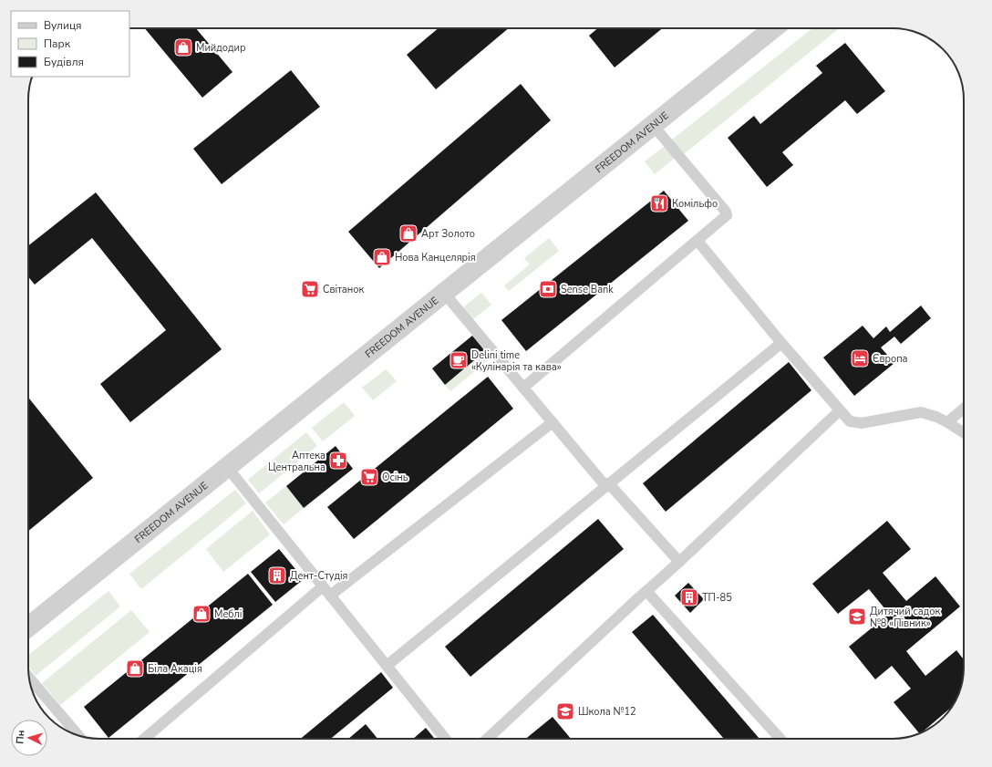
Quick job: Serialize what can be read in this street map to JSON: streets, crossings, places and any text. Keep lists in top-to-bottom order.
{
  "streets": {
    "street": ["FREEDOM AVENUE"]
  },
  "places": {
    "shop": [
      "Мийдодир",
      "Арт Золото",
      "Нова Канцелярія",
      "Меблі",
      "Біла Акація"
    ],
    "restaurant": ["Комільфо"],
    "supermarket": ["Свiтанок", "Осінь"],
    "bank": ["Sense Bank"],
    "hotel": ["Європа"],
    "cafe": ["Delini time «Кулінарія та кава»"],
    "pharmacy": ["Аптека Центральна"],
    "building": ["Дент-Студія", "ТП-85"],
    "school or university": ["Дитячий садок №8 «Півник»", "Школа №12"]
  },
  "legend": ["Вулиця", "Парк", "Будівля"],
  "north": "left"
}
